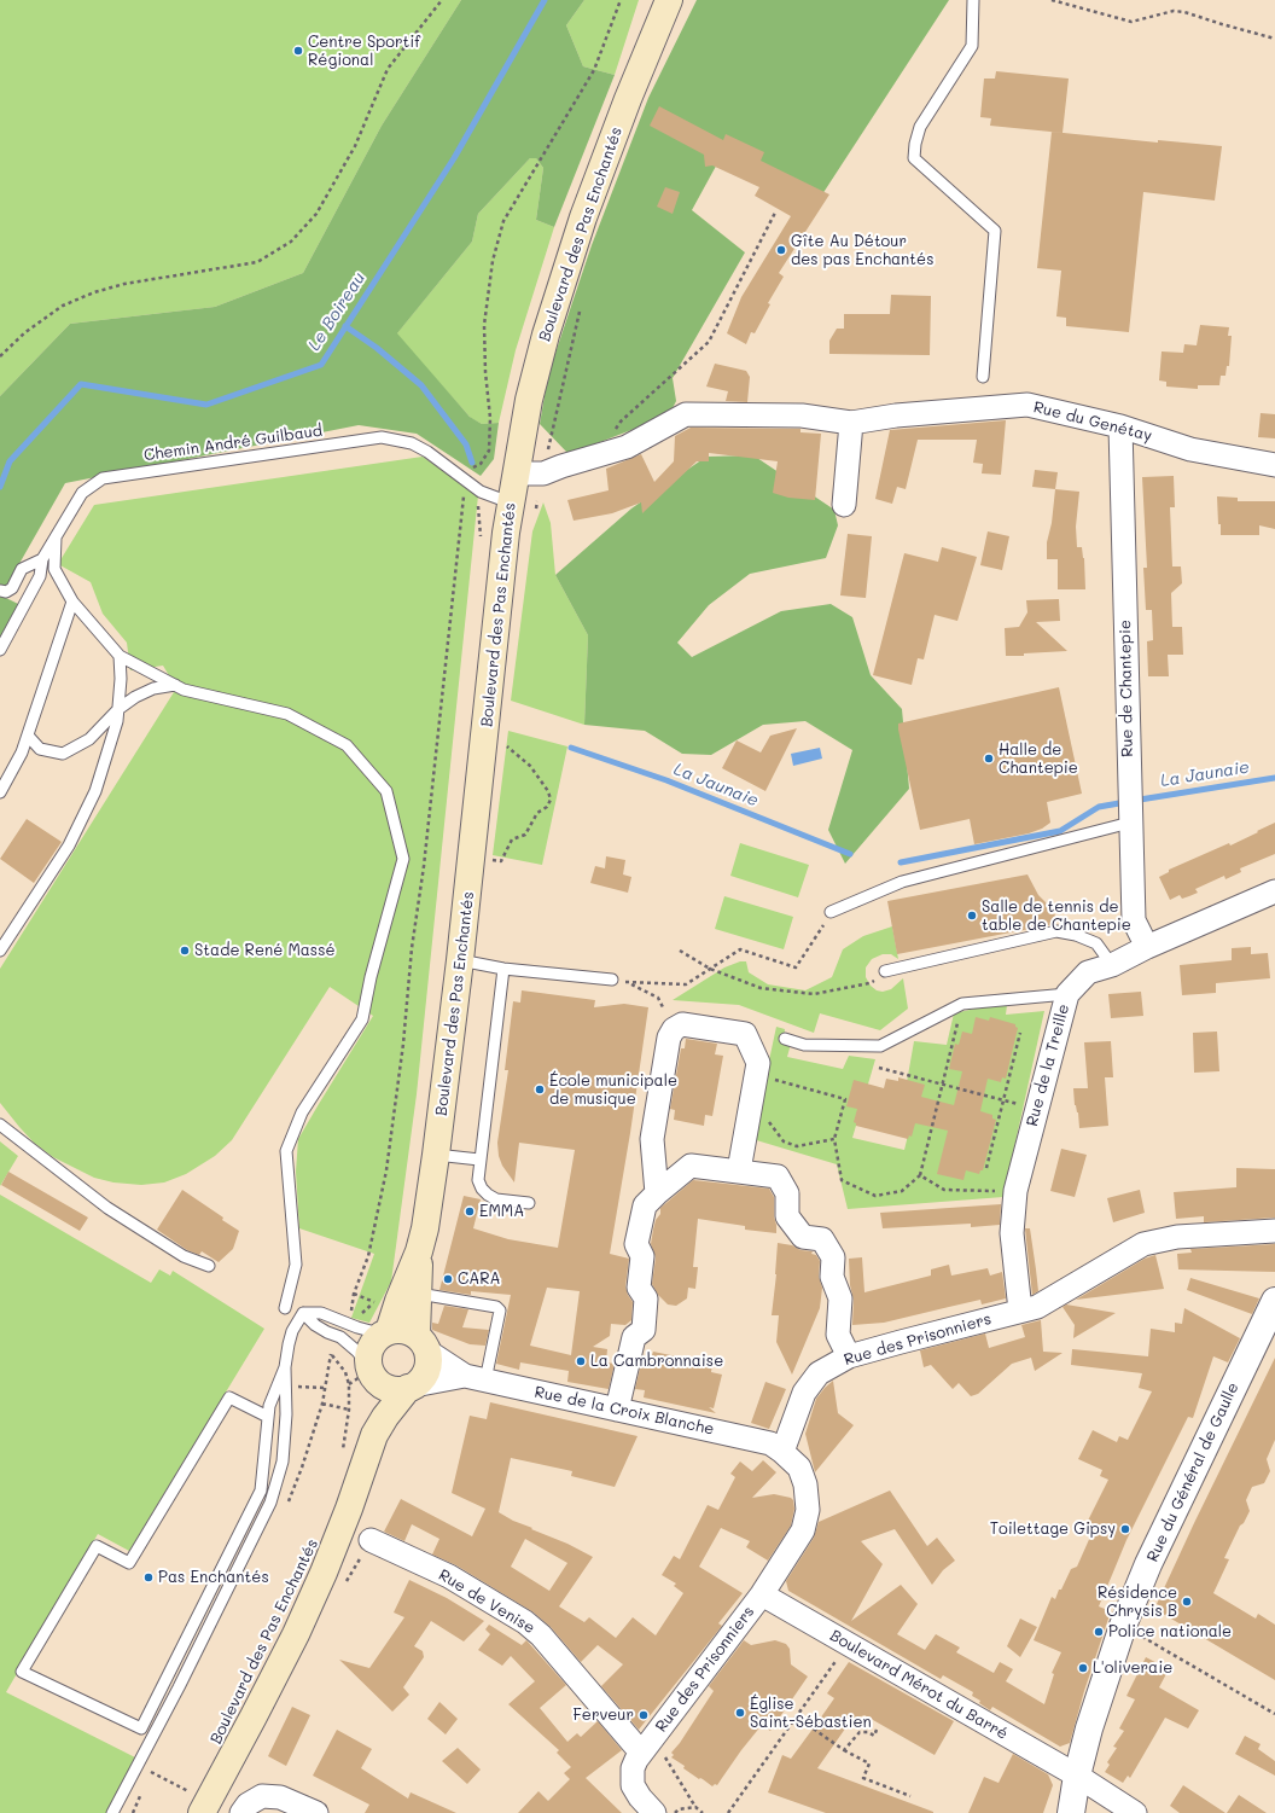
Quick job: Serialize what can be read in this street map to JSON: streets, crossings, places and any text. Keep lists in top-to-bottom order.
{
  "streets": {
    "main road": ["Boulevard des Pas Enchantés"],
    "street": [
      "Rue du Genétay",
      "Rue de Chantepie",
      "Rue de la Treille",
      "Rue des Prisonniers",
      "Rue de la Croix Blanche",
      "Rue du Général de Gaulle",
      "Rue de Venise",
      "Boulevard Mérot du Barré"
    ],
    "lane": ["Chemin André Guilbaud"]
  },
  "crossings": [
    ["Boulevard des Pas Enchantés", "Rue du Genétay"],
    ["Boulevard des Pas Enchantés", "Chemin André Guilbaud"],
    ["Boulevard des Pas Enchantés", "Rue de la Croix Blanche"],
    ["Rue du Genétay", "Rue de Chantepie"],
    ["Rue de Chantepie", "Rue de la Treille"],
    ["Rue de la Treille", "Rue des Prisonniers"],
    ["Rue des Prisonniers", "Rue de la Croix Blanche"],
    ["Rue des Prisonniers", "Rue de Venise"],
    ["Rue des Prisonniers", "Boulevard Mérot du Barré"],
    ["Rue du Général de Gaulle", "Boulevard Mérot du Barré"]
  ],
  "water": ["Le Boireau", "La Jaunaie"],
  "places": [
    "Centre Sportif Régional",
    "Gîte Au Détour des pas Enchantés",
    "Halle de Chantepie",
    "Salle de tennis de table de Chantepie",
    "Stade René Massé",
    "École municipale de musique",
    "EMMA",
    "CARA",
    "La Cambronnaise",
    "Toilettage Gipsy",
    "Pas Enchantés",
    "Résidence Chrysis B",
    "Police nationale",
    "L'oliveraie",
    "Église Saint-Sébastien",
    "Ferveur"
  ]
}
